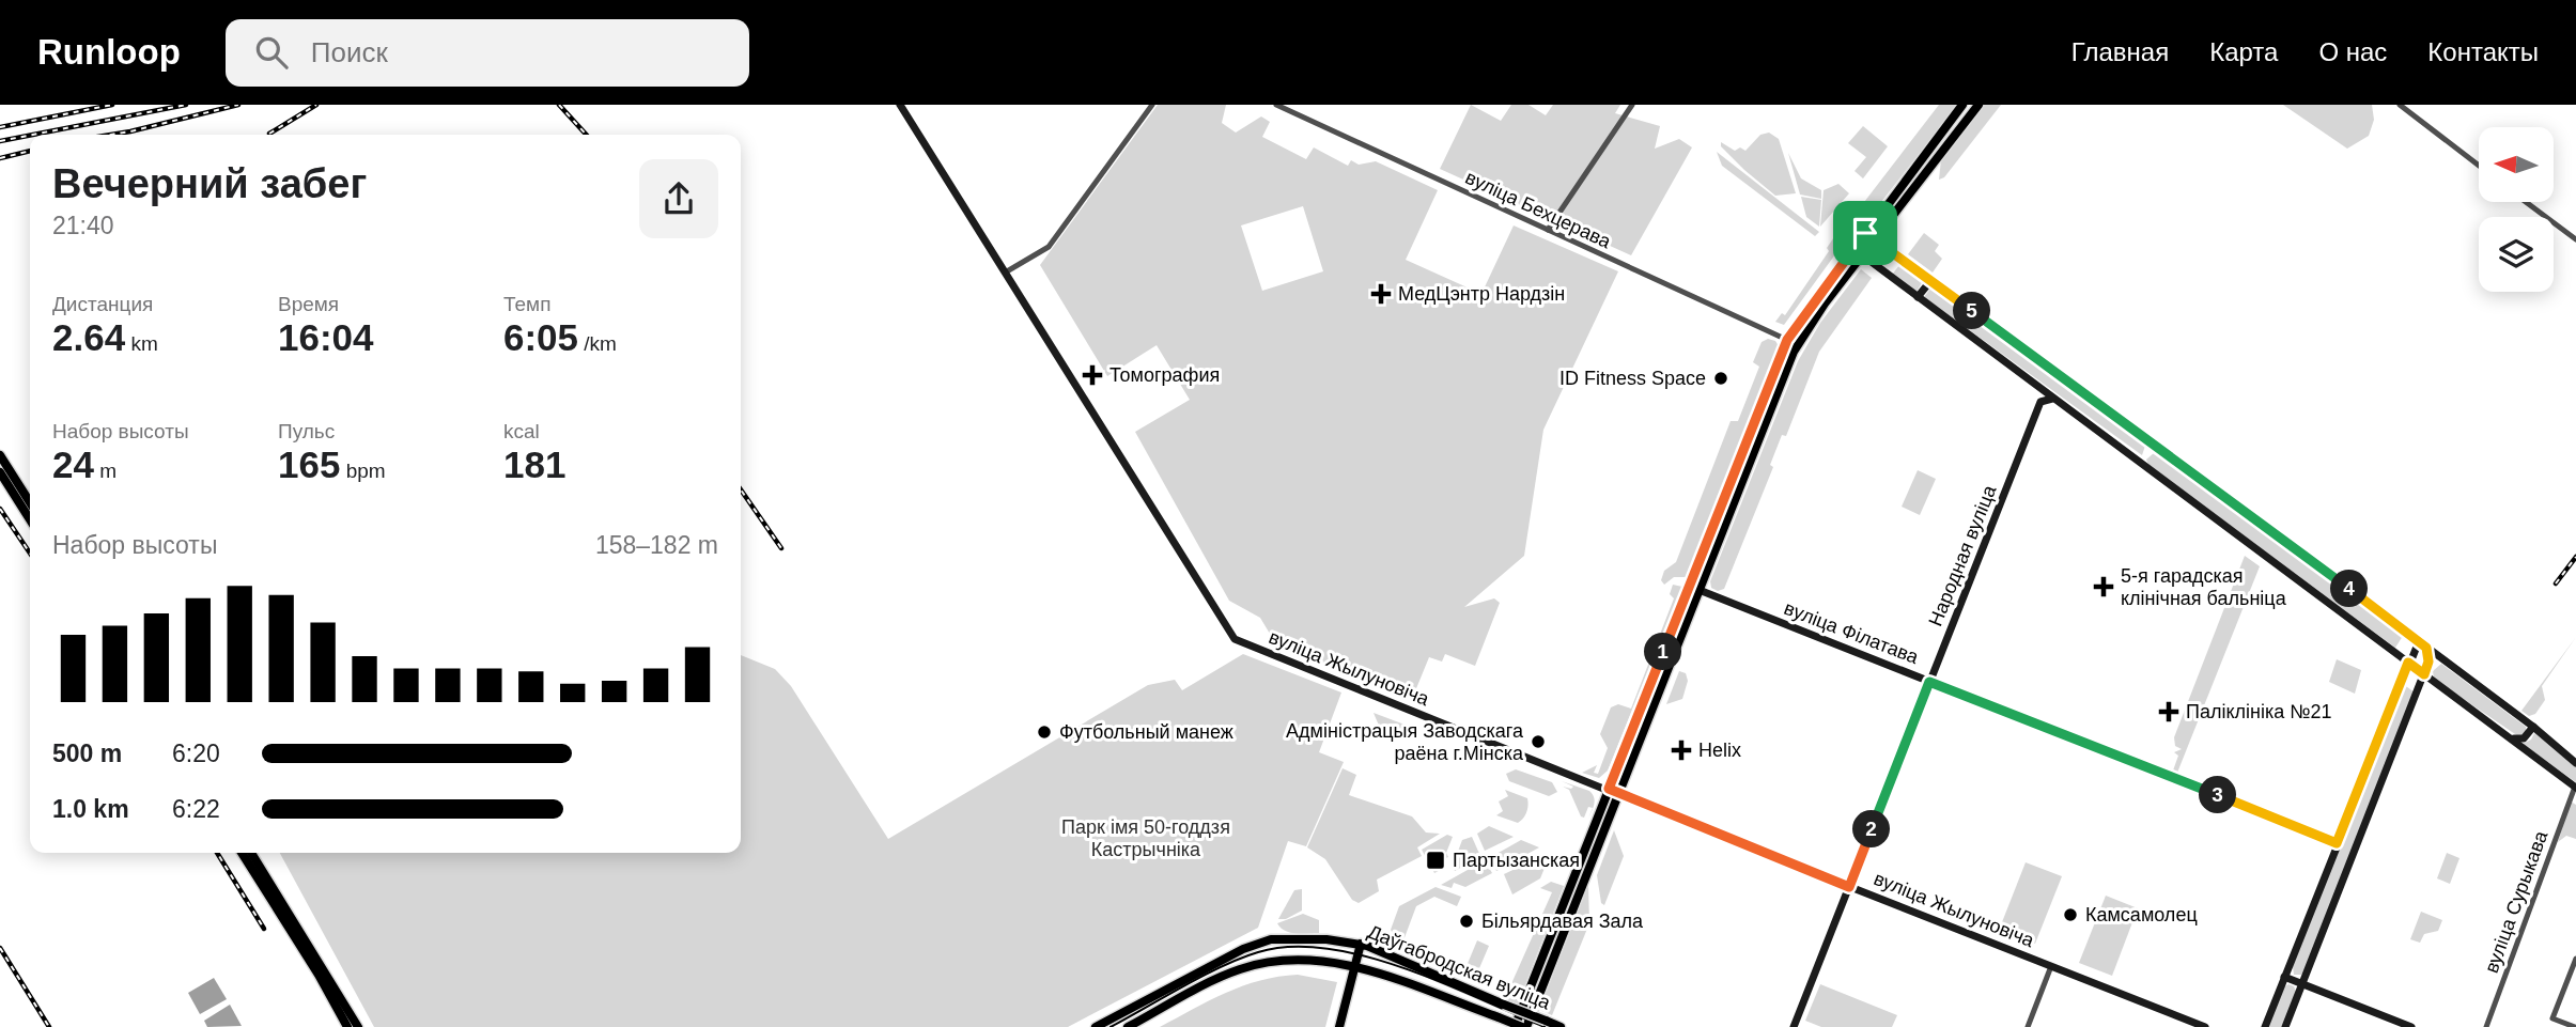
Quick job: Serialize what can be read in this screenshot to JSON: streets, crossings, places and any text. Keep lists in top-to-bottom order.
{
  "streets": {
    "main road": [
      "Народная вуліца",
      "вуліца Філатава",
      "вуліца Жылуновіча",
      "Даўгабродская вуліца"
    ],
    "street": ["вуліца Бехцерава", "вуліца Сурыкава"]
  },
  "crossings": [
    ["Народная вуліца", "вуліца Філатава"],
    ["Народная вуліца", "вуліца Жылуновіча"]
  ],
  "parks": ["Парк імя 50-годдзя Кастрычніка"],
  "places": {
    "health": [
      "МедЦэнтр Нардзін",
      "Томография",
      "5-я гарадская клінічная бальніца",
      "Паліклініка №21",
      "Helix"
    ],
    "other": [
      "ID Fitness Space",
      "Футбольный манеж",
      "Адміністрацыя Заводскага раёна г.Мінска",
      "Камсамолец",
      "Більярдавая Зала"
    ],
    "transit": ["Партызанская"]
  },
  "north": "left",
  "page": {
    "header": "Runloop",
    "search": "Поиск",
    "nav": [
      "Главная",
      "Карта",
      "О нас",
      "Контакты"
    ],
    "heading": ["Вечерний забег", "21:40"],
    "stats": [
      ["Дистанция", "2.64 km"],
      ["Время", "16:04"],
      ["Темп", "6:05 /km"],
      ["Набор высоты", "24 m"],
      ["Пульс", "165 bpm"],
      ["kcal", "181"]
    ],
    "pins": [
      "5",
      "4",
      "1",
      "3",
      "2"
    ],
    "chart": ["Набор высоты", "158–182 m"],
    "list": [
      {
        "name": "500 m",
        "note": "6:20"
      },
      {
        "name": "1.0 km",
        "note": "6:22"
      }
    ]
  }
}
